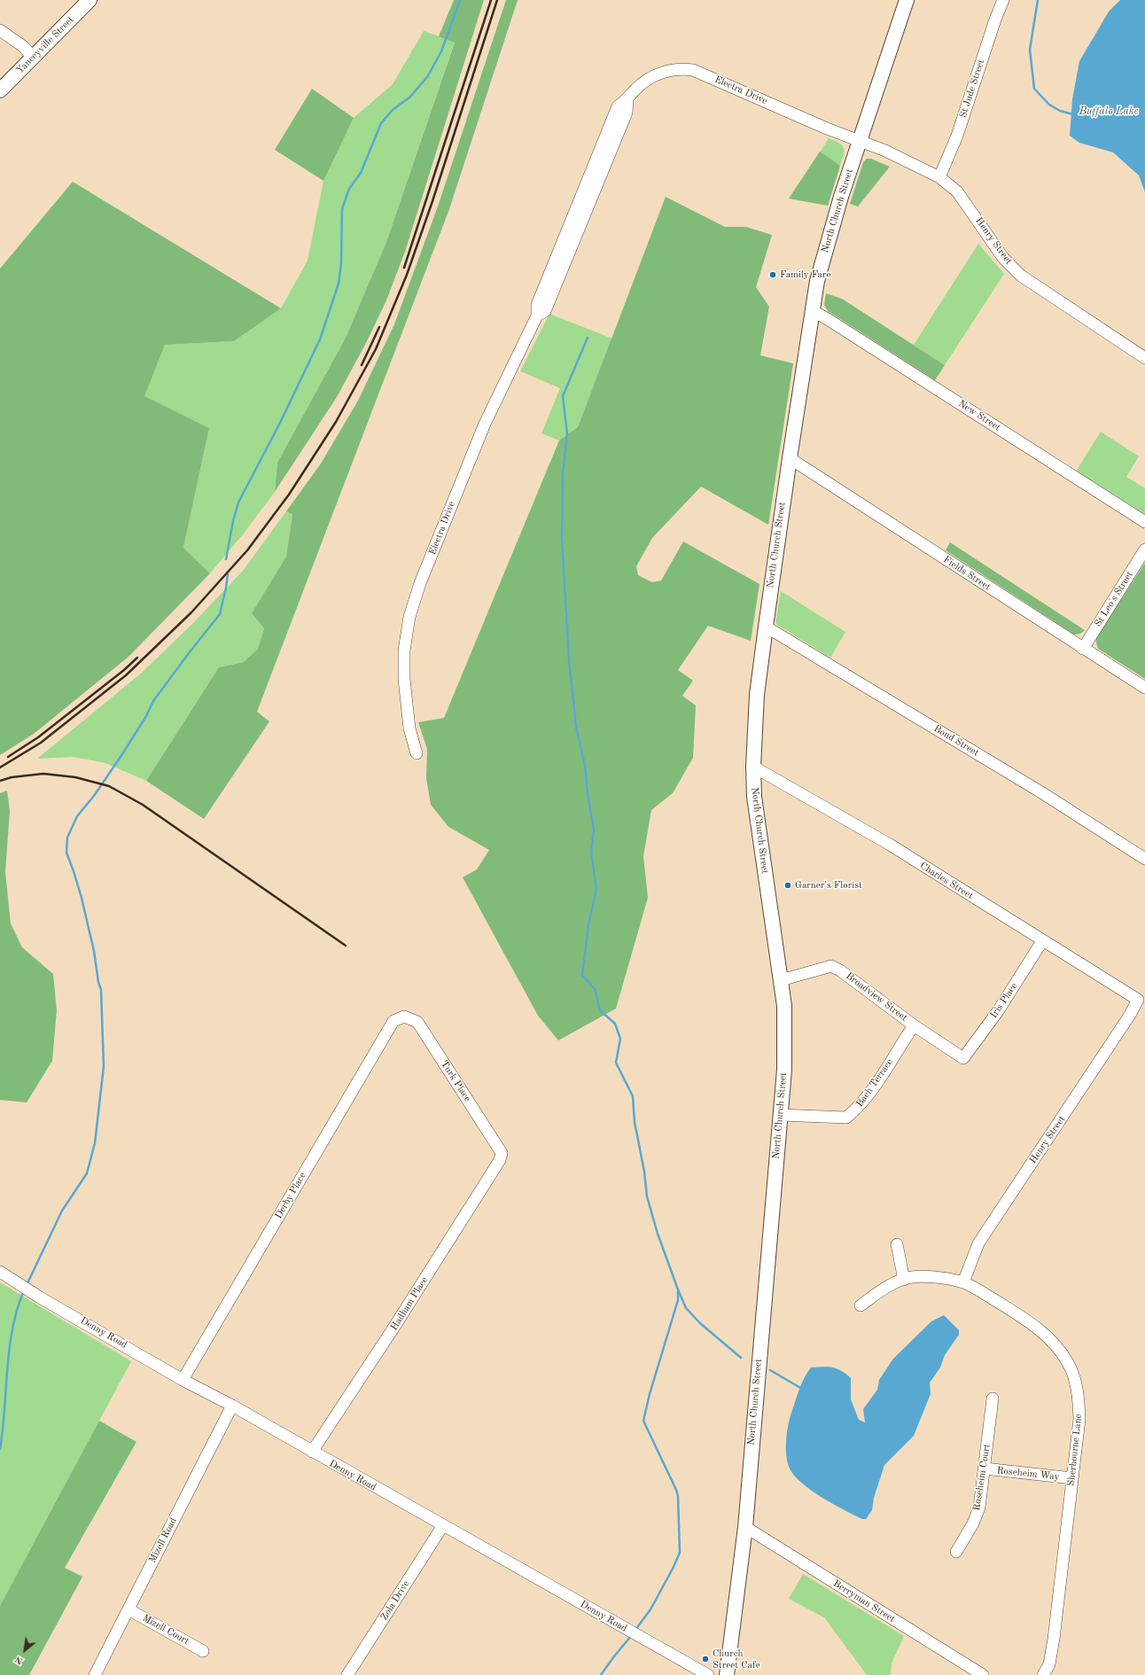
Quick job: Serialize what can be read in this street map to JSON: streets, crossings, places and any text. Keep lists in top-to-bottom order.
{
  "streets": {
    "main road": ["Yanceyville Street", "North Church Street"],
    "street": [
      "St Jude Street",
      "Electra Drive",
      "Henry Street",
      "New Street",
      "Fields Street",
      "St Leo's Street",
      "Bond Street",
      "Charles Street",
      "Broadview Street",
      "Iris Place",
      "Turk Place",
      "Bach Terrace",
      "Derby Place",
      "Hadham Place",
      "Denny Road",
      "Sherbourne Lane",
      "Roseheim Way",
      "Roseheim Court",
      "Mizell Road",
      "Zola Drive",
      "Berryman Street",
      "Mizell Court"
    ]
  },
  "crossings": [
    ["St Jude Street", "Henry Street"],
    ["Electra Drive", "North Church Street"],
    ["Electra Drive", "Henry Street"],
    ["North Church Street", "Henry Street"],
    ["North Church Street", "New Street"],
    ["North Church Street", "Fields Street"],
    ["North Church Street", "Bond Street"],
    ["North Church Street", "Charles Street"],
    ["North Church Street", "Broadview Street"],
    ["North Church Street", "Bach Terrace"],
    ["North Church Street", "Berryman Street"],
    ["Henry Street", "Charles Street"],
    ["Henry Street", "Sherbourne Lane"],
    ["Fields Street", "St Leo's Street"],
    ["Charles Street", "Iris Place"],
    ["Broadview Street", "Iris Place"],
    ["Broadview Street", "Bach Terrace"],
    ["Turk Place", "Derby Place"],
    ["Turk Place", "Hadham Place"],
    ["Derby Place", "Denny Road"],
    ["Hadham Place", "Denny Road"],
    ["Denny Road", "Mizell Road"],
    ["Denny Road", "Zola Drive"],
    ["Sherbourne Lane", "Roseheim Way"],
    ["Roseheim Way", "Roseheim Court"],
    ["Mizell Road", "Mizell Court"]
  ],
  "water": ["Buffalo Lake"],
  "places": ["Family Fare", "Garner's Florist", "Church Street Cafe"],
  "north": "bottom left"
}
